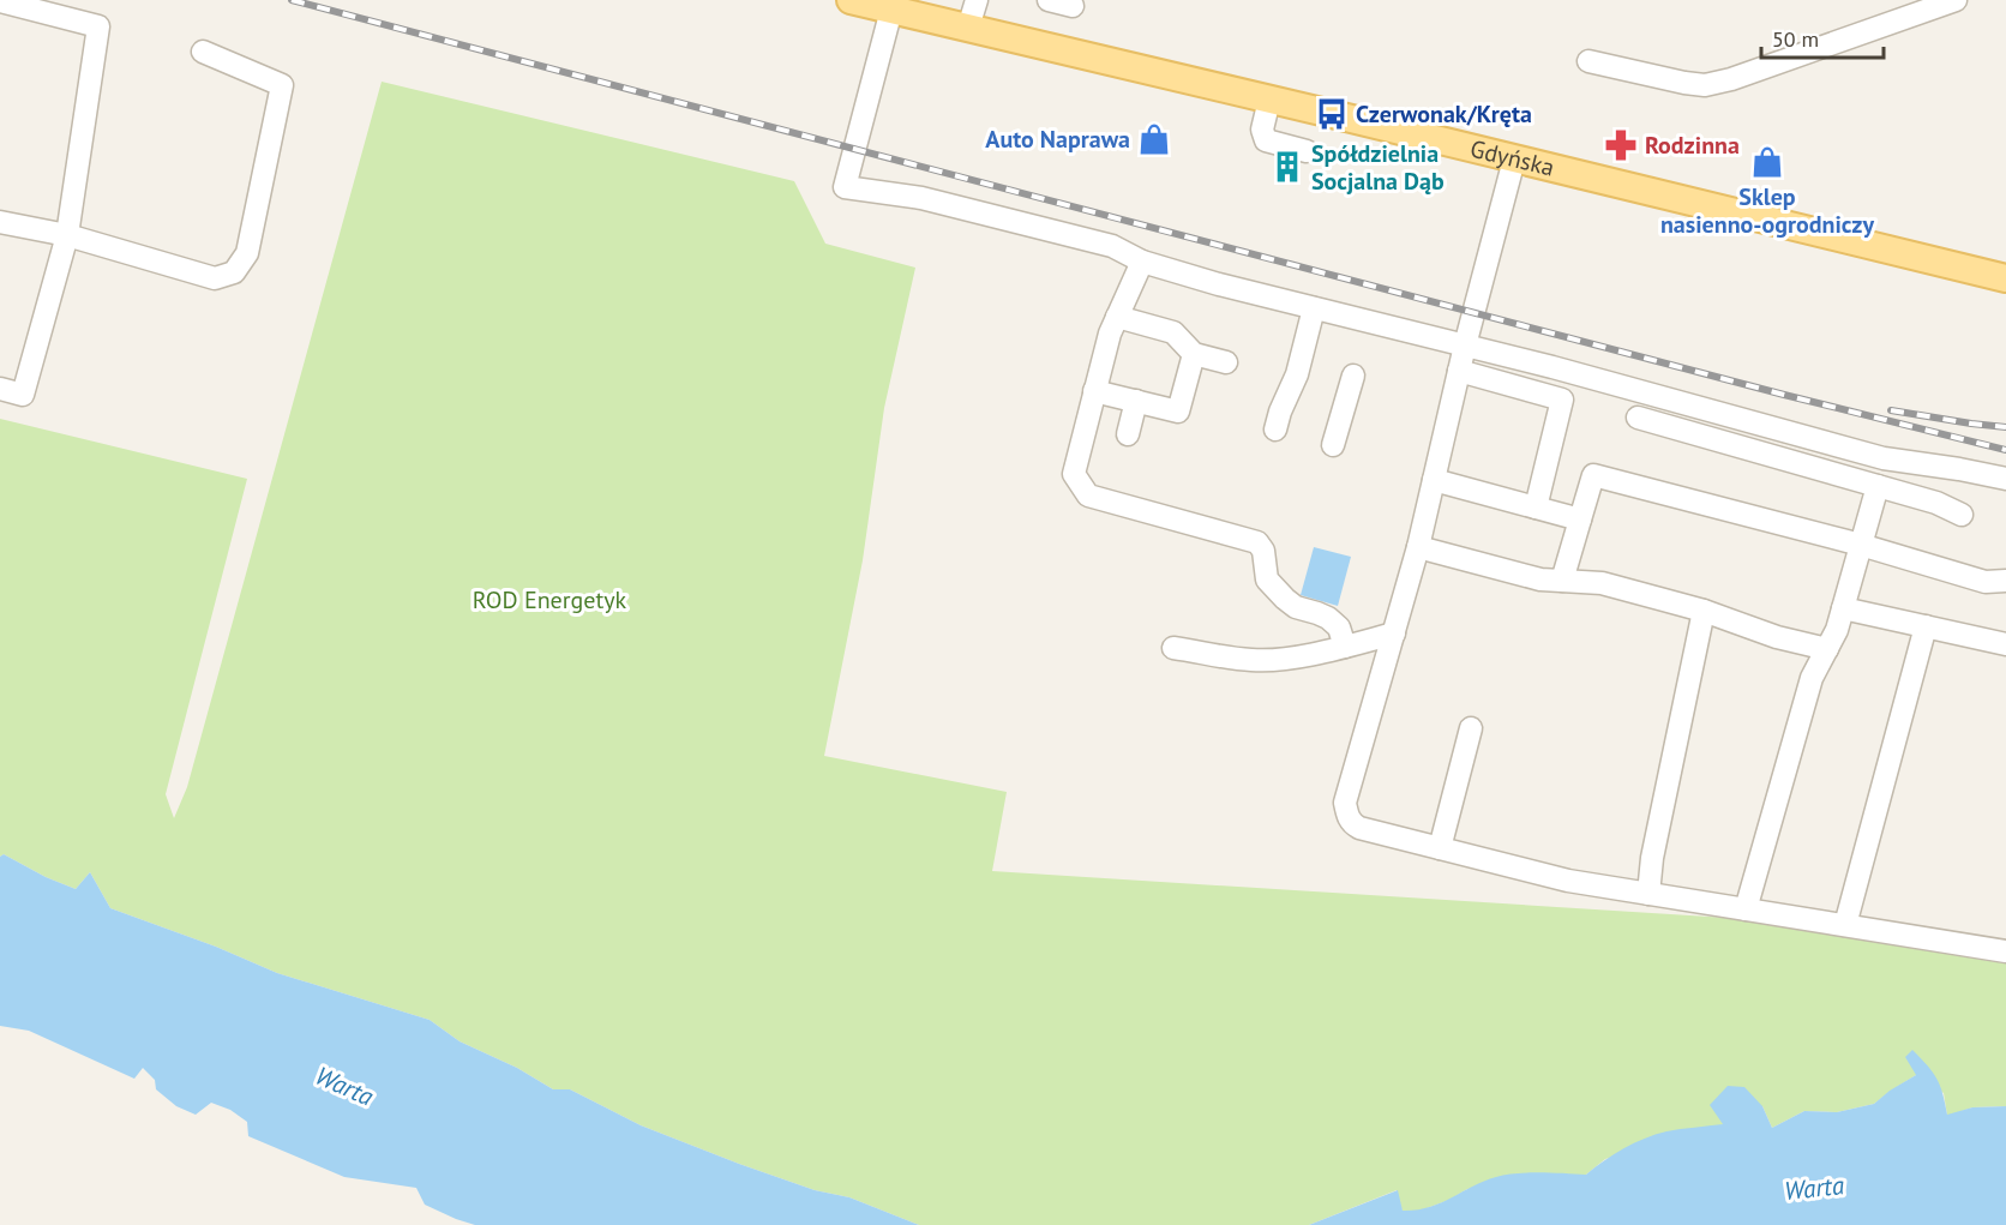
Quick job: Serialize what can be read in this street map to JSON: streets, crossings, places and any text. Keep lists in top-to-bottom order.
{
  "streets": {
    "main road": ["Gdyńska"]
  },
  "water": ["Warta"],
  "parks": ["ROD Energetyk"],
  "places": {
    "bus stop": ["Czerwonak/Kręta"],
    "shop": ["Auto Naprawa", "Sklep nasienno-ogrodniczy"],
    "pharmacy": ["Rodzinna"],
    "building": ["Spółdzielnia Socjalna Dąb"]
  },
  "scale_bar": "50 m"
}
